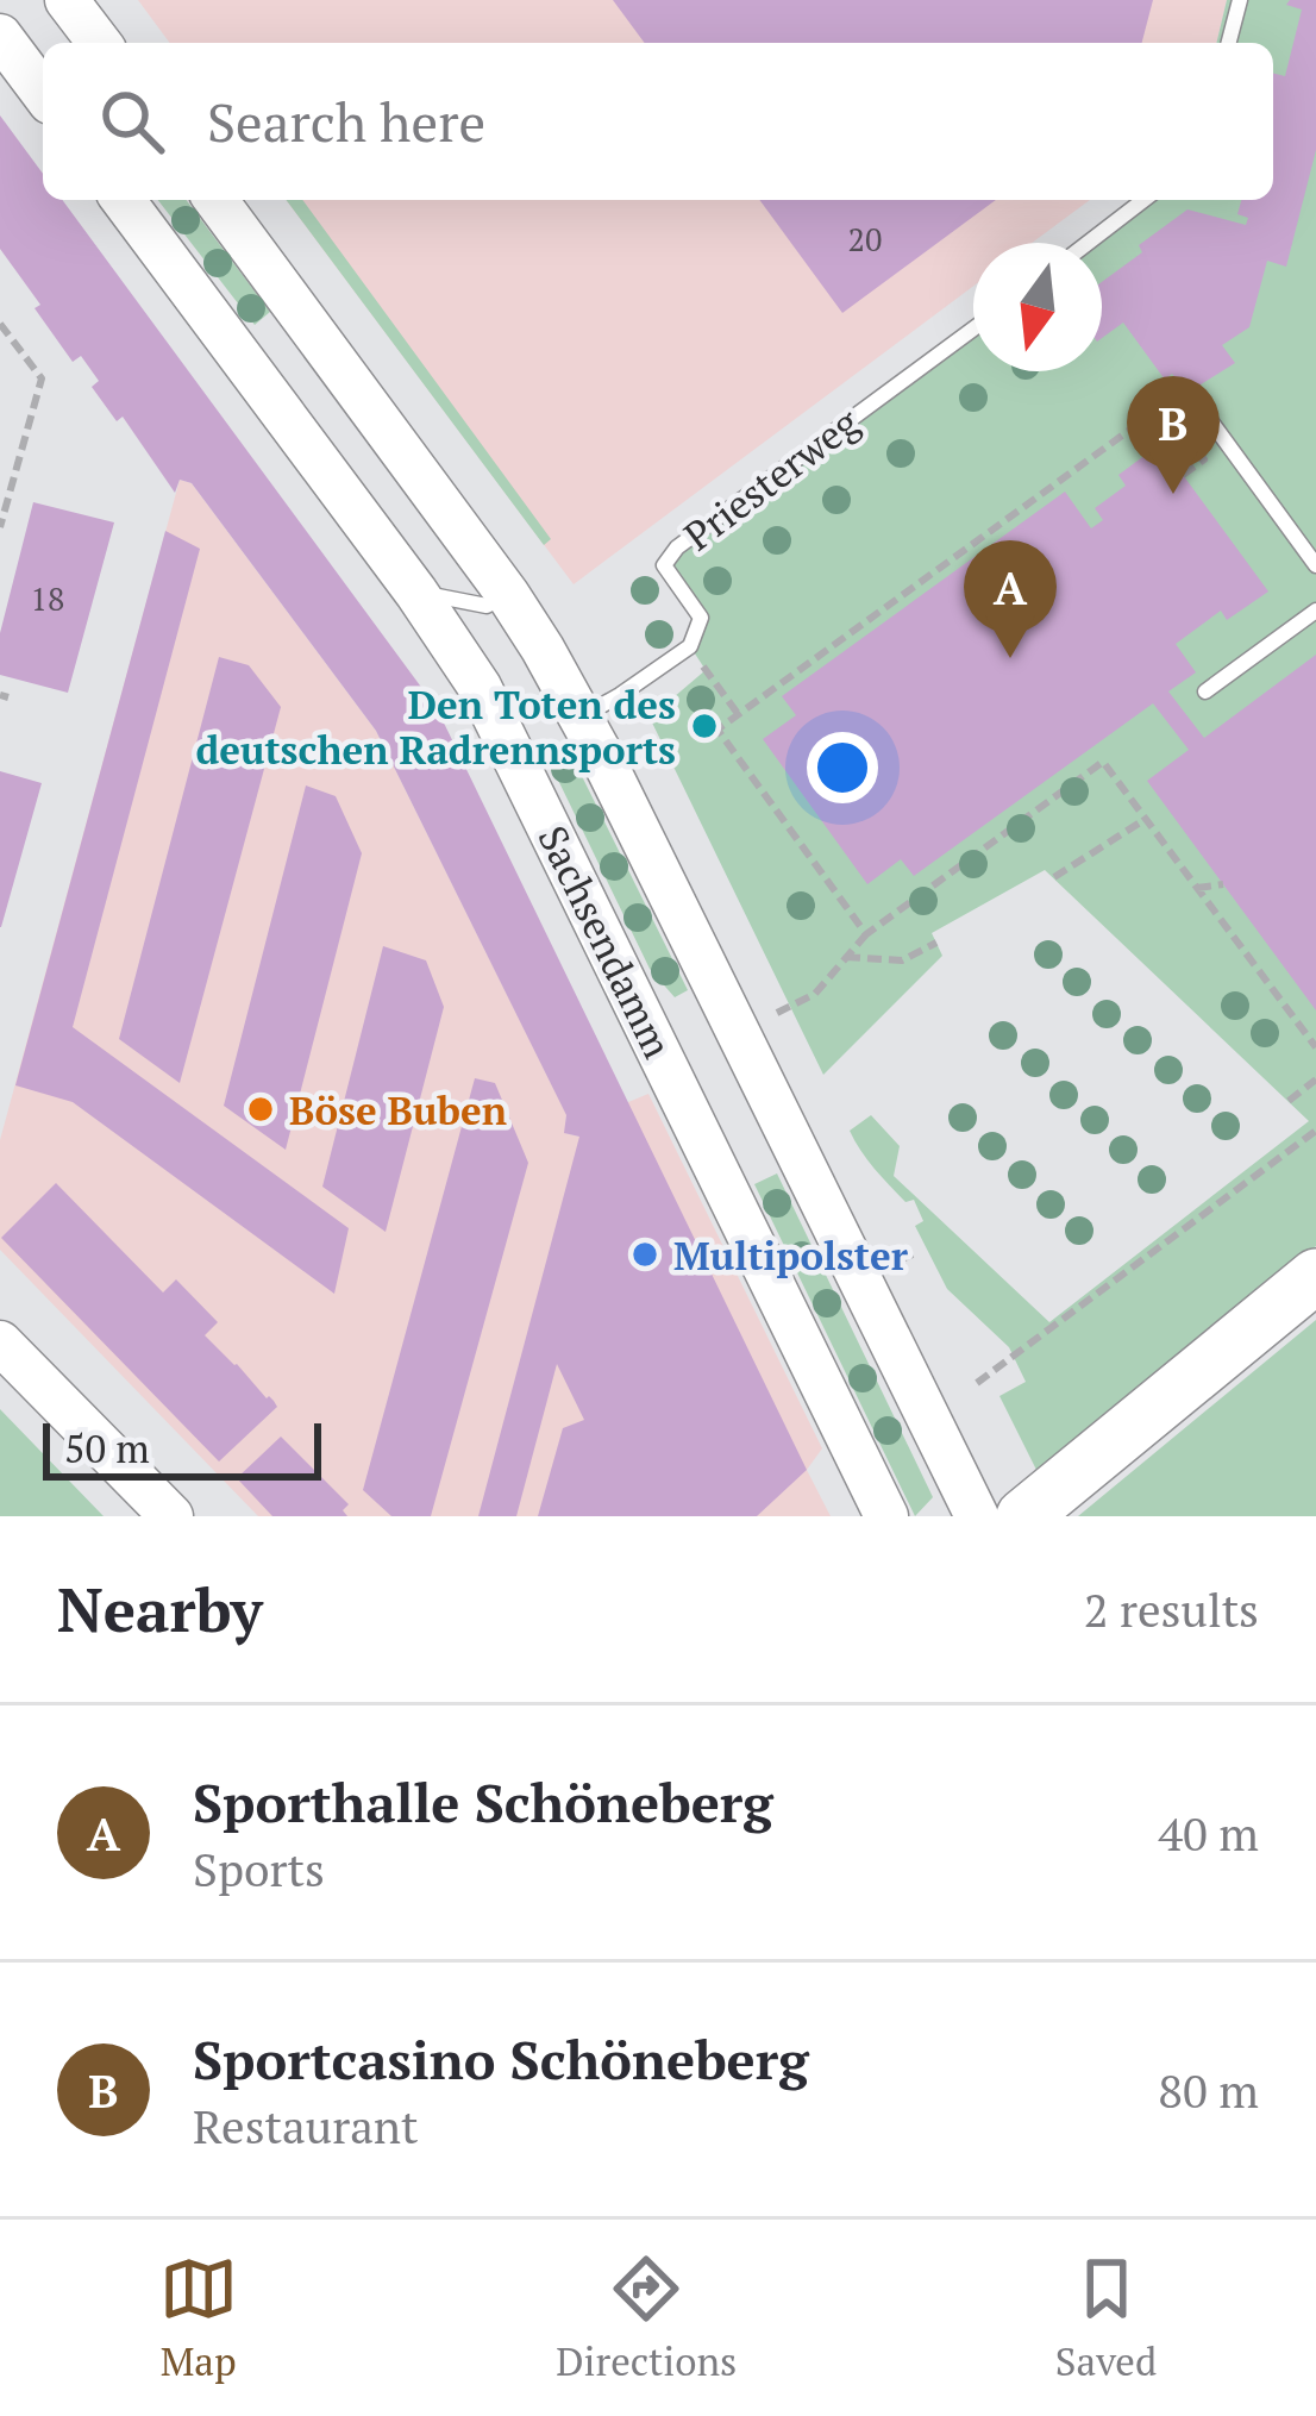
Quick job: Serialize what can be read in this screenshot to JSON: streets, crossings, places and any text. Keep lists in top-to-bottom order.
{
  "streets": {
    "main road": ["Sachsendamm"],
    "lane": ["Priesterweg"]
  },
  "crossings": [
    ["Priesterweg", "Sachsendamm"]
  ],
  "places": ["Den Toten des deutschen Radrennsports", "Böse Buben", "Multipolster"],
  "house_numbers": ["20", "18"],
  "scale_bar": "50 m",
  "north": "bottom",
  "page": {
    "search": "Search here",
    "pins": ["B", "A"],
    "scale": "50 m",
    "heading": ["Nearby", "2 results"],
    "list": [
      {
        "mark": "A",
        "name": "Sporthalle Schöneberg",
        "note": "Sports",
        "value": "40 m"
      },
      {
        "mark": "B",
        "name": "Sportcasino Schöneberg",
        "note": "Restaurant",
        "value": "80 m"
      }
    ],
    "nav": ["Map", "Directions", "Saved"]
  }
}
